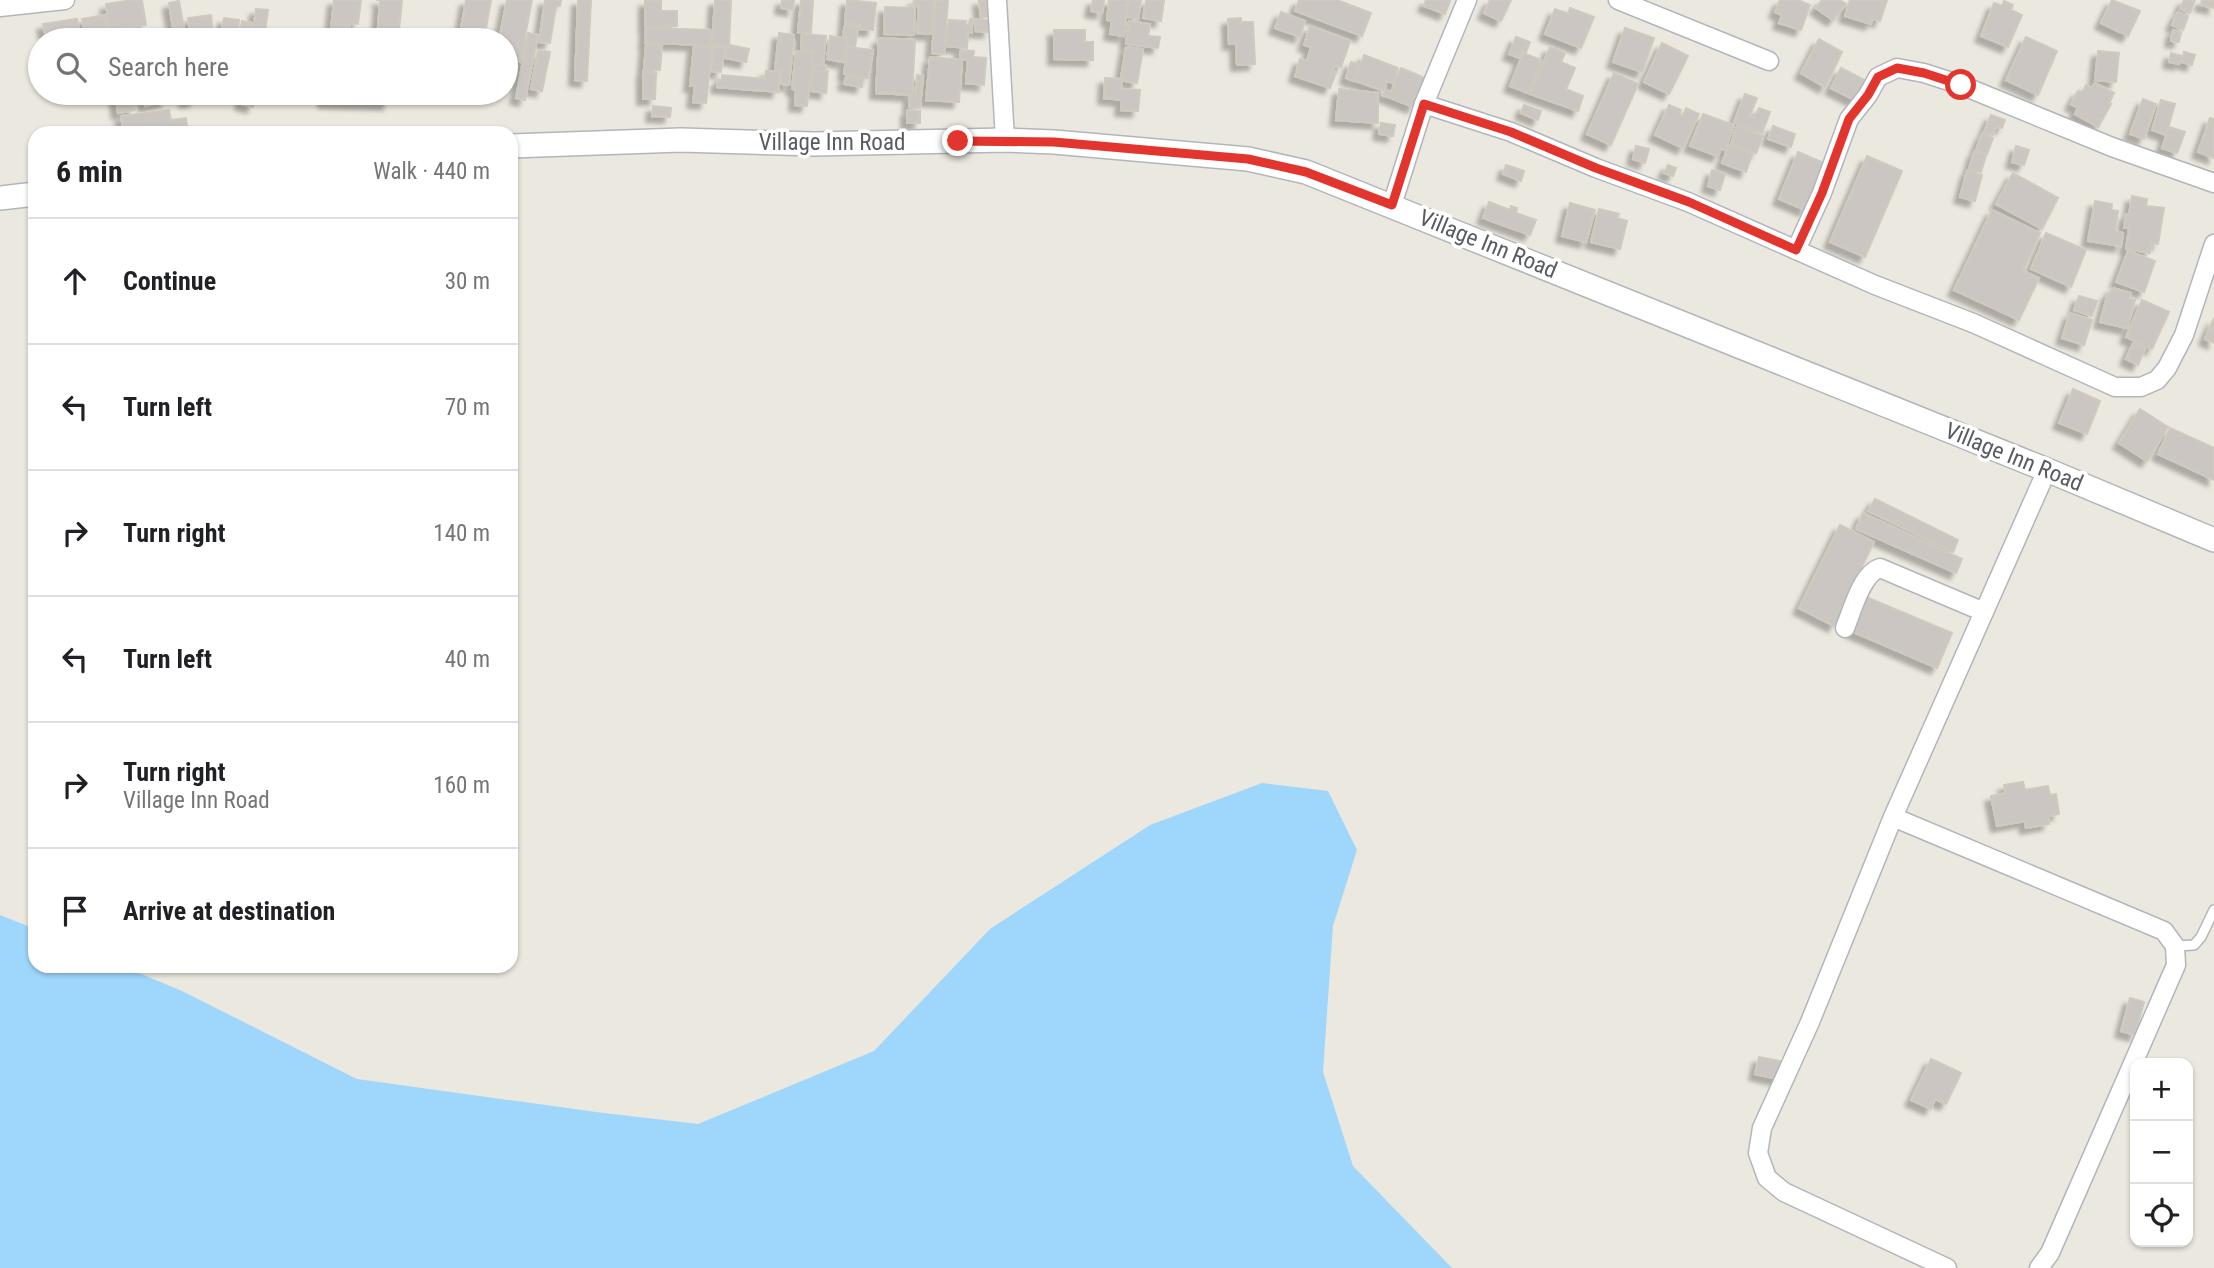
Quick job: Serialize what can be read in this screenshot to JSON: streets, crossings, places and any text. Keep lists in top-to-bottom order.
{
  "streets": {
    "street": ["Village Inn Road"]
  },
  "page": {
    "search": "Search here",
    "heading": ["6 min", "Walk · 440 m"],
    "list": [
      ["Continue", "30 m"],
      ["Turn left", "70 m"],
      ["Turn right", "140 m"],
      ["Turn left", "40 m"],
      ["Turn right", "Village Inn Road", "160 m"],
      "Arrive at destination"
    ],
    "map_buttons": ["+", "−"]
  }
}
